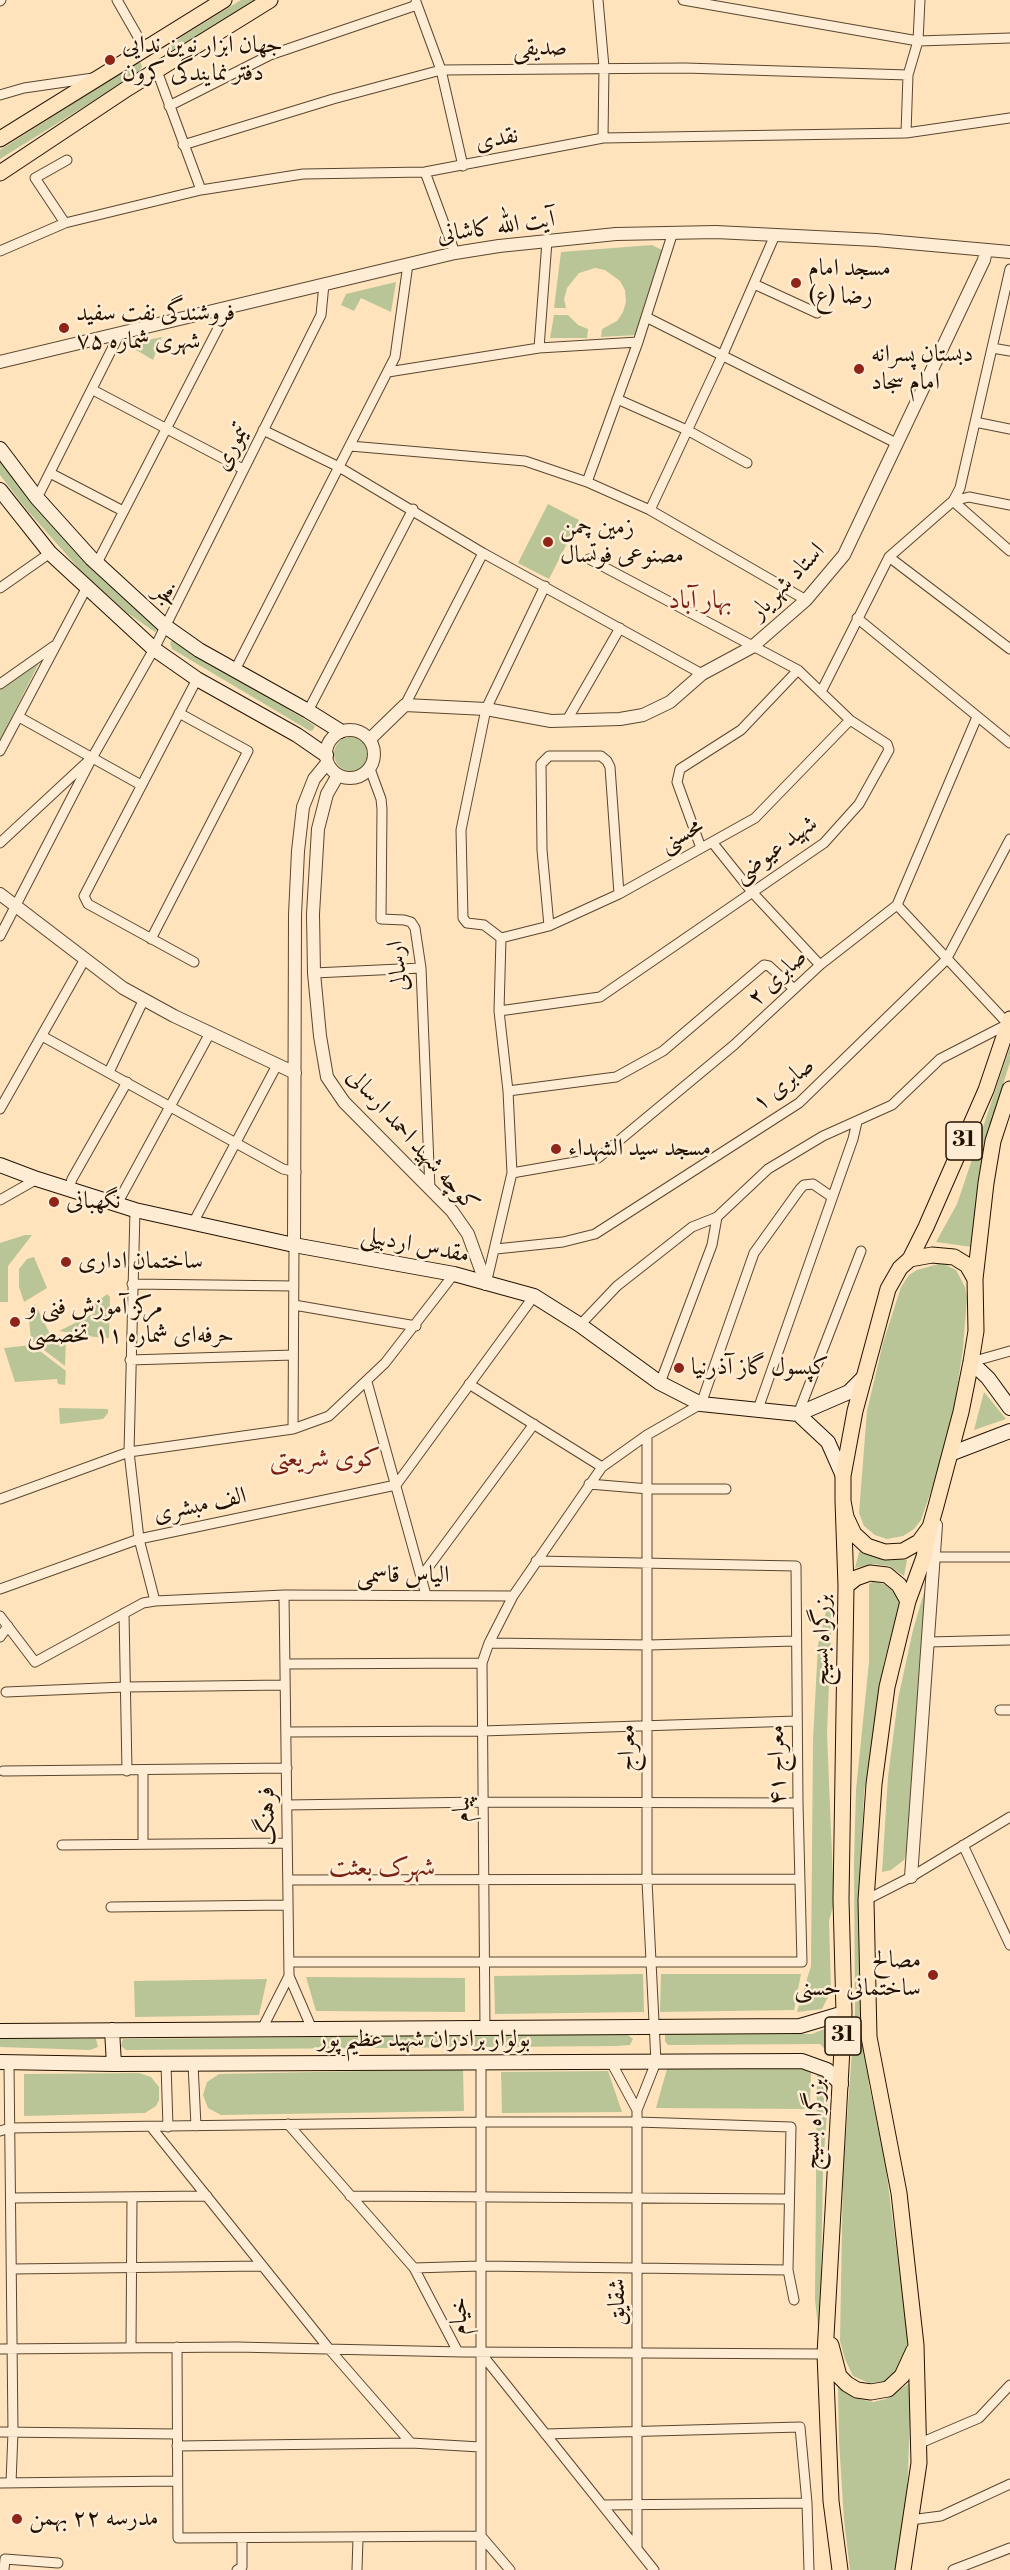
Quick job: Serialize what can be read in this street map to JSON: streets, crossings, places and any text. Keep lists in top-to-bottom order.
{
  "streets": {
    "main road": [
      "فجر",
      "31",
      "مقدس اردبیلی",
      "بزرگراه بسیج",
      "بولوار برادران شهید عظیم‌ پور"
    ],
    "street": [
      "صدیقی",
      "نقدی",
      "آیت الله کاشانی",
      "تیموری",
      "استاد شهریار",
      "محسنی",
      "شهید عیوضی",
      "ارسالی",
      "صابری ۲",
      "صابری ۱",
      "کوچه شهید احمد ارسالی",
      "الف مبشری",
      "الیاس قاسمی",
      "معراج",
      "معراج ۴۱",
      "پیام",
      "فرهنگ",
      "شقایق",
      "خیام"
    ]
  },
  "crossings": [
    ["آیت الله کاشانی", "تیموری"],
    ["آیت الله کاشانی", "استاد شهریار"],
    ["تیموری", "فجر"],
    ["استاد شهریار", "شهید عیوضی"],
    ["فجر", "ارسالی"],
    ["فجر", "کوچه شهید احمد ارسالی"],
    ["محسنی", "شهید عیوضی"],
    ["ارسالی", "کوچه شهید احمد ارسالی"],
    ["کوچه شهید احمد ارسالی", "مقدس اردبیلی"],
    ["الیاس قاسمی", "پیام"],
    ["الیاس قاسمی", "فرهنگ"],
    ["بزرگراه بسیج", "بولوار برادران شهید عظیم‌ پور"],
    ["معراج", "معراج ۴۱"],
    ["معراج", "بولوار برادران شهید عظیم‌ پور"],
    ["پیام", "بولوار برادران شهید عظیم‌ پور"],
    ["فرهنگ", "بولوار برادران شهید عظیم‌ پور"],
    ["بولوار برادران شهید عظیم‌ پور", "شقایق"],
    ["بولوار برادران شهید عظیم‌ پور", "خیام"]
  ],
  "districts": ["بهار آباد", "کوی شریعتی", "شهرک بعثت"],
  "places": [
    "جهان ابزار نوین ندایی دفتر نمایندگی کرون",
    "مسجد امام رضا (ع)",
    "فروشندگی نفت سفید شهری شماره ۷۵",
    "دبستان پسرانه امام سجاد",
    "زمین چمن مصنوعی فوتسال",
    "مسجد سید الشهداء",
    "نگهبانی",
    "ساختمان اداری",
    "مرکز آموزش فنی و حرفه‌ای شماره ۱۱ تخصصی",
    "کپسول گاز آذرنیا",
    "مصالح ساختمانی حسنی",
    "مدرسه ۲۲ بهمن"
  ]
}
